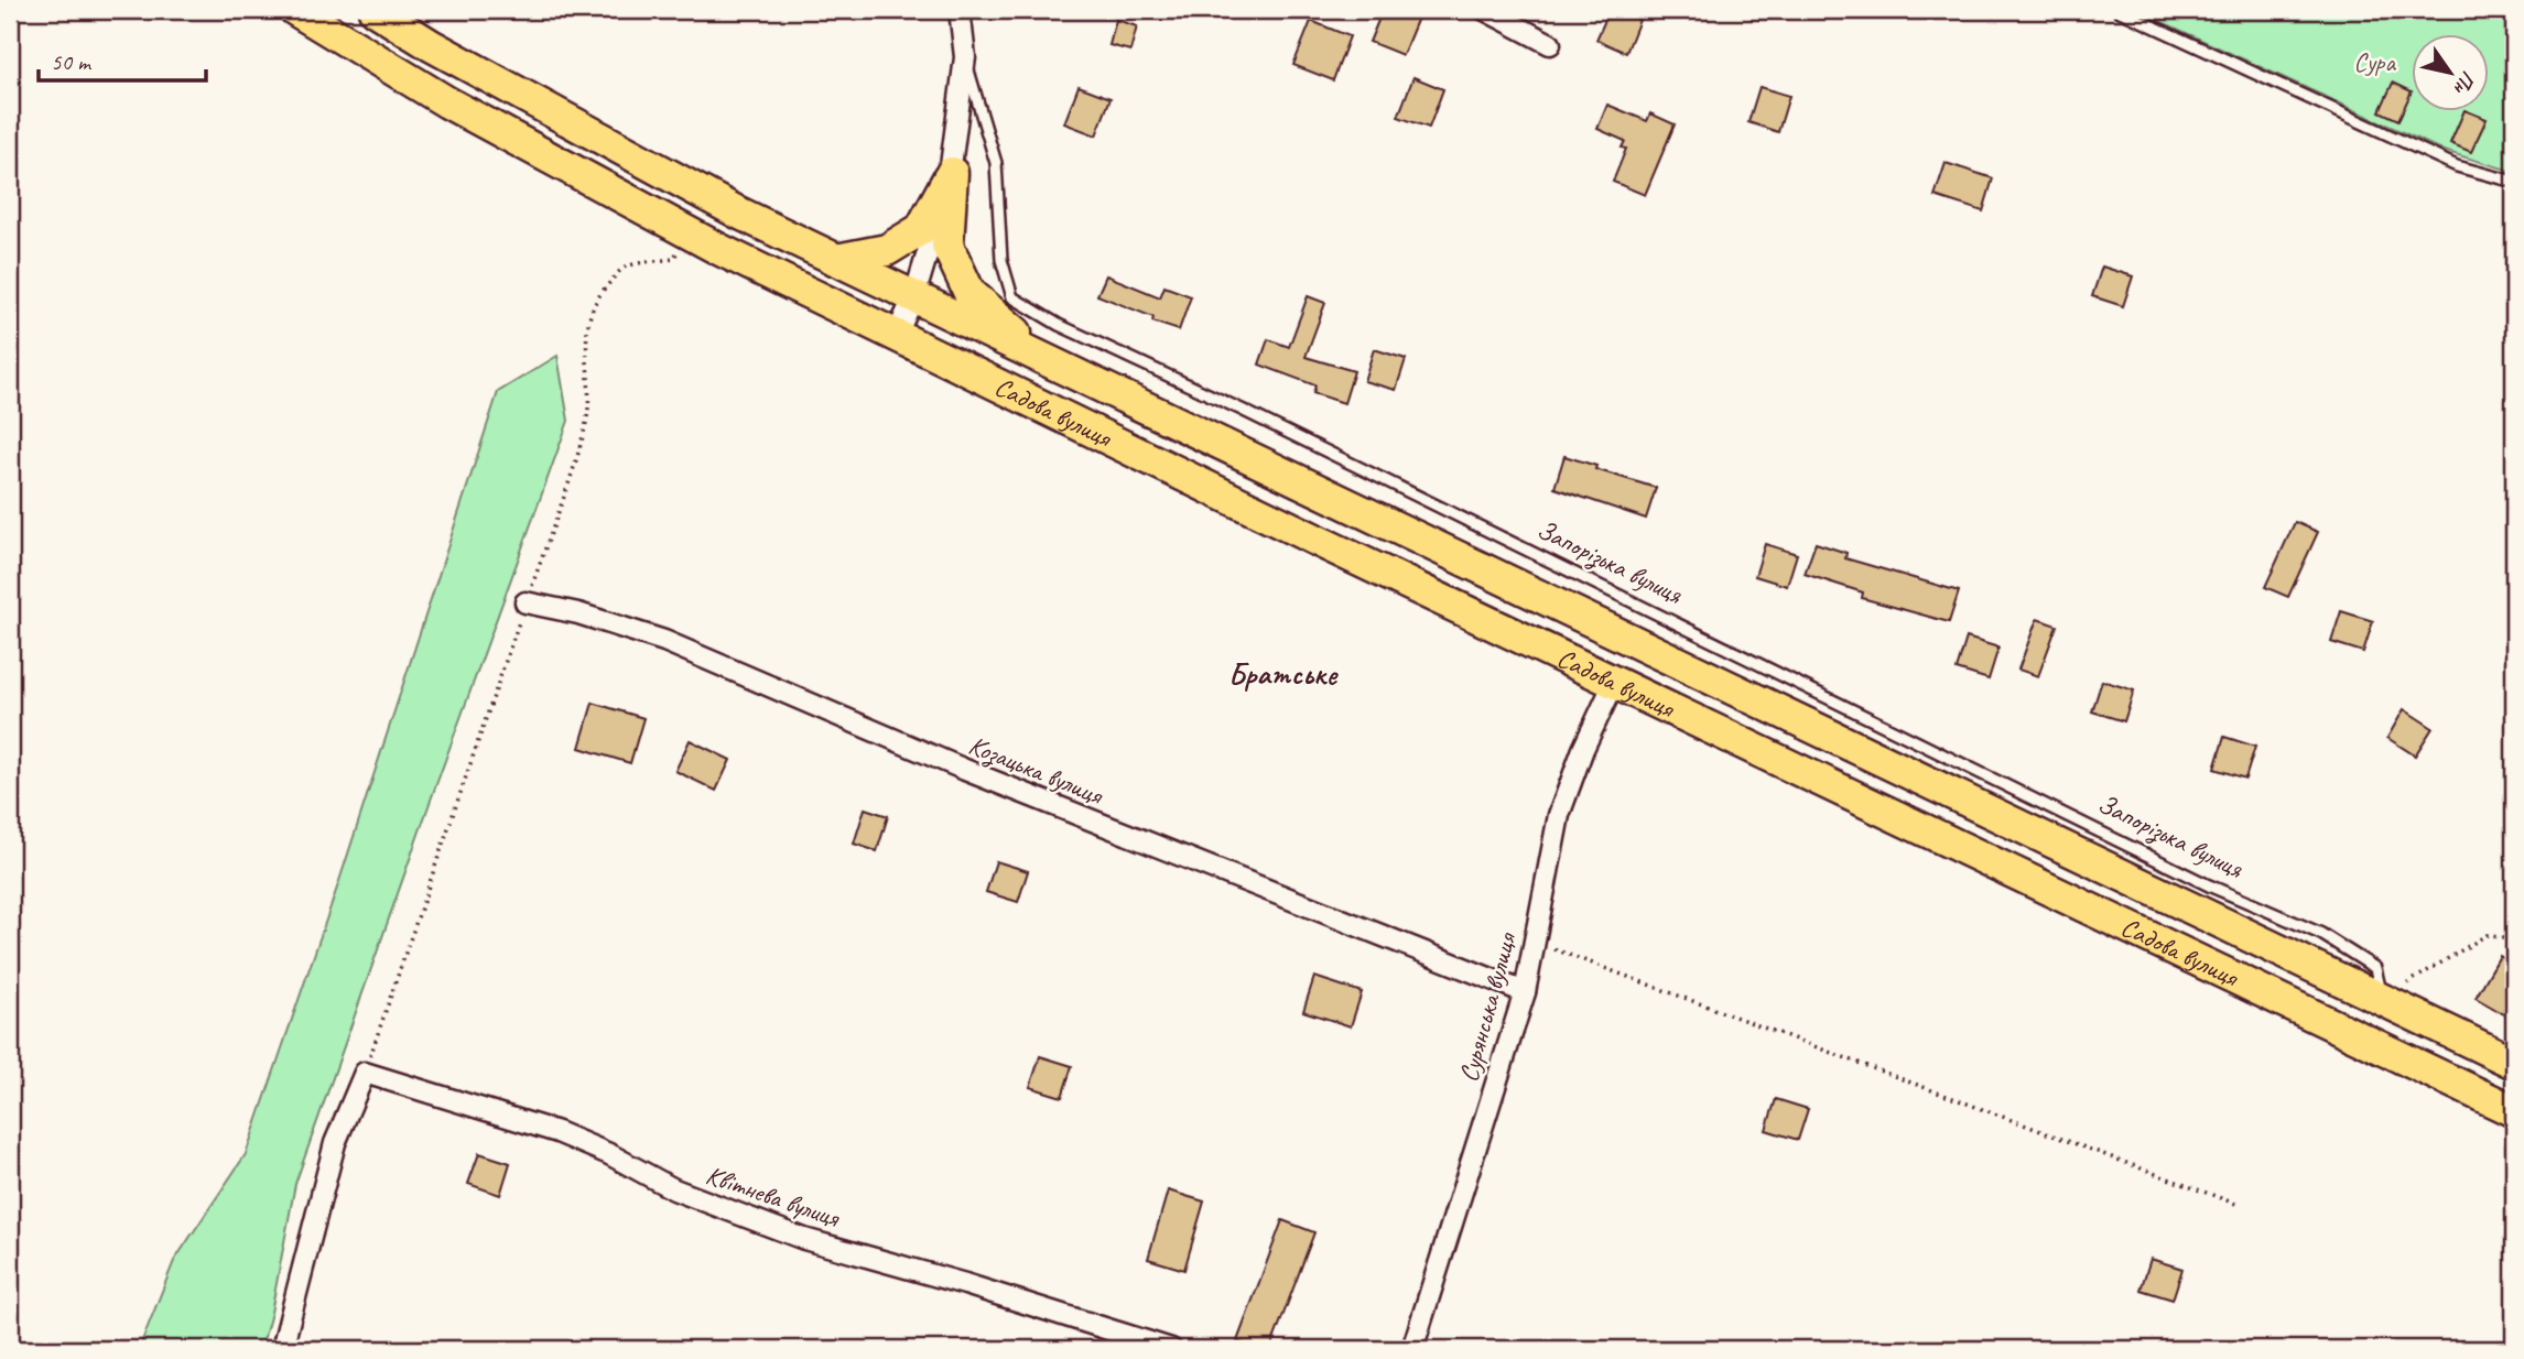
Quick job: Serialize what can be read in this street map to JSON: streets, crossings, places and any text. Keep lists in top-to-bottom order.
{
  "streets": {
    "main road": ["Садова вулиця"],
    "street": ["Козацька вулиця", "Сурянська вулиця", "Квітнева вулиця"],
    "lane": ["Запорізька вулиця"]
  },
  "crossings": [
    ["Садова вулиця", "Запорізька вулиця"],
    ["Садова вулиця", "Сурянська вулиця"],
    ["Козацька вулиця", "Сурянська вулиця"]
  ],
  "districts": ["Братське"],
  "parks": ["Сура"],
  "scale_bar": "50 m",
  "north": "bottom right"
}
